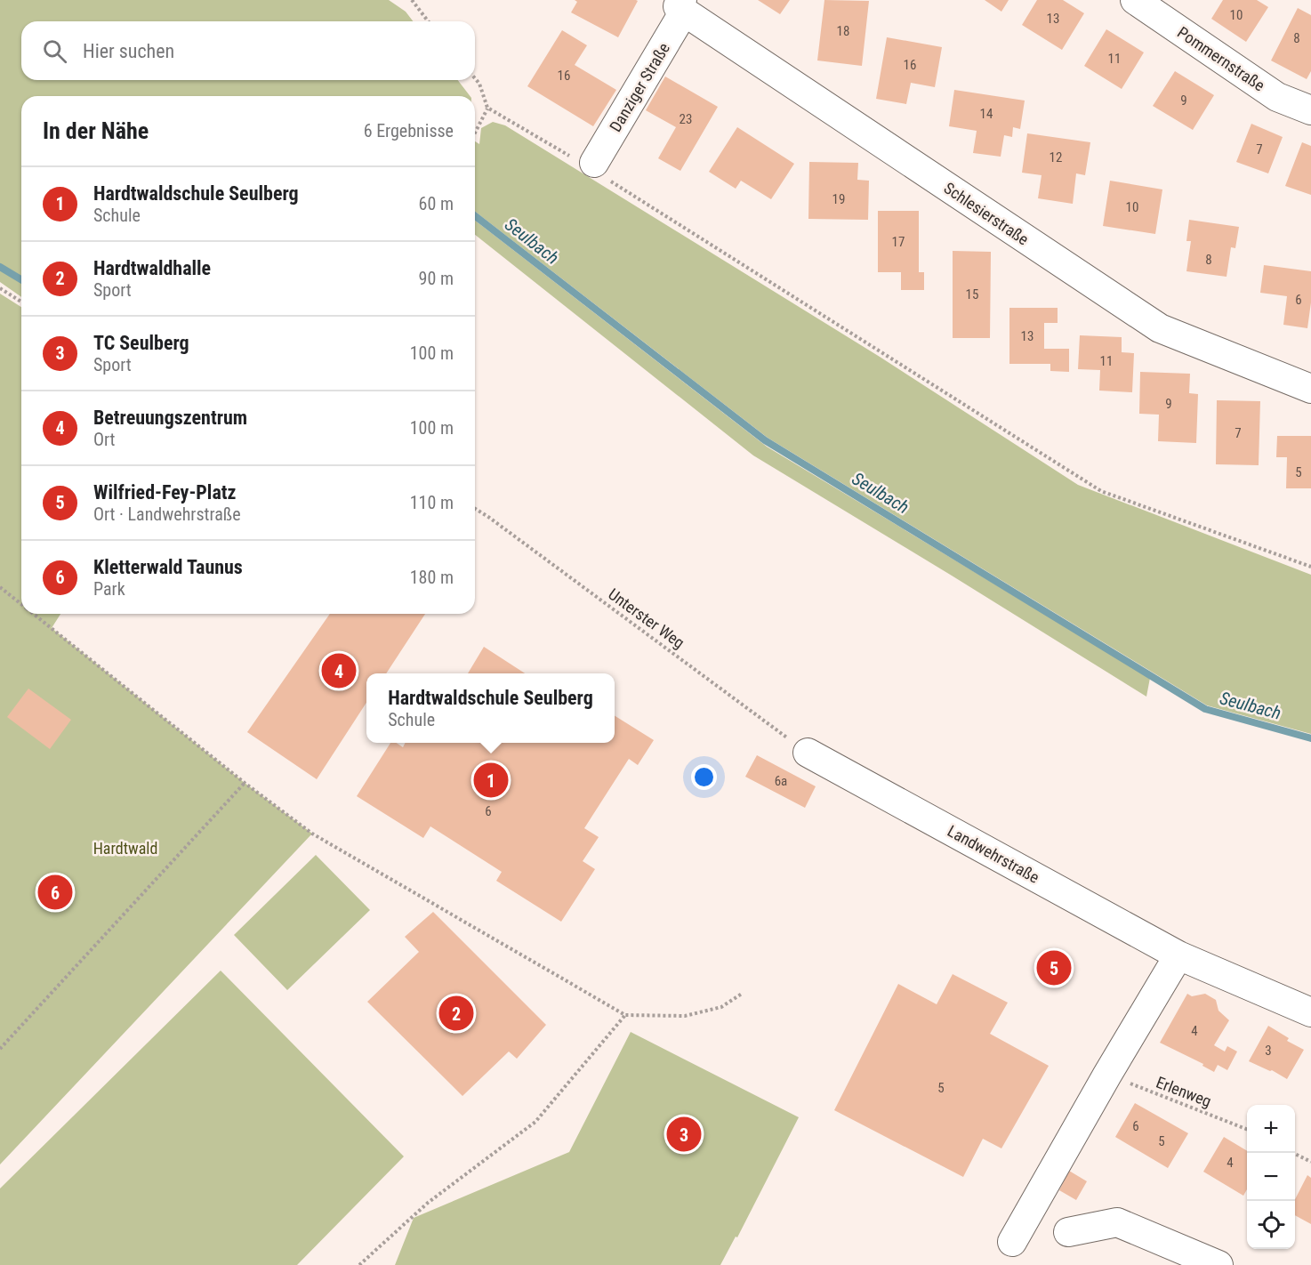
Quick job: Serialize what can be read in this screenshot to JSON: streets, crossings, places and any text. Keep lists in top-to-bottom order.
{
  "streets": {
    "street": [
      "Pommernstraße",
      "Danziger Straße",
      "Schlesierstraße",
      "Landwehrstraße"
    ],
    "path": ["Unterster Weg", "Erlenweg"]
  },
  "crossings": [
    ["Danziger Straße", "Schlesierstraße"],
    ["Unterster Weg", "Landwehrstraße"]
  ],
  "water": ["Seulbach"],
  "parks": ["Hardtwald"],
  "house_numbers": [
    "10",
    "13",
    "18",
    "8",
    "11",
    "16",
    "16",
    "9",
    "14",
    "23",
    "7",
    "12",
    "19",
    "10",
    "17",
    "8",
    "15",
    "6",
    "13",
    "11",
    "9",
    "7",
    "5",
    "6a",
    "6",
    "4",
    "3",
    "5",
    "6",
    "5",
    "4"
  ],
  "page": {
    "search": "Hier suchen",
    "heading": ["In der Nähe", "6 Ergebnisse"],
    "list": [
      {
        "mark": "1",
        "name": "Hardtwaldschule Seulberg",
        "note": "Schule",
        "value": "60 m"
      },
      {
        "mark": "2",
        "name": "Hardtwaldhalle",
        "note": "Sport",
        "value": "90 m"
      },
      {
        "mark": "3",
        "name": "TC Seulberg",
        "note": "Sport",
        "value": "100 m"
      },
      {
        "mark": "4",
        "name": "Betreuungszentrum",
        "note": "Ort",
        "value": "100 m"
      },
      {
        "mark": "5",
        "name": "Wilfried-Fey-Platz",
        "note": "Ort · Landwehrstraße",
        "value": "110 m"
      },
      {
        "mark": "6",
        "name": "Kletterwald Taunus",
        "note": "Park",
        "value": "180 m"
      }
    ],
    "pins": [
      "4",
      "1",
      "6",
      "5",
      "2",
      "3"
    ],
    "popup": ["Hardtwaldschule Seulberg", "Schule"],
    "map_buttons": ["+", "−"]
  }
}
